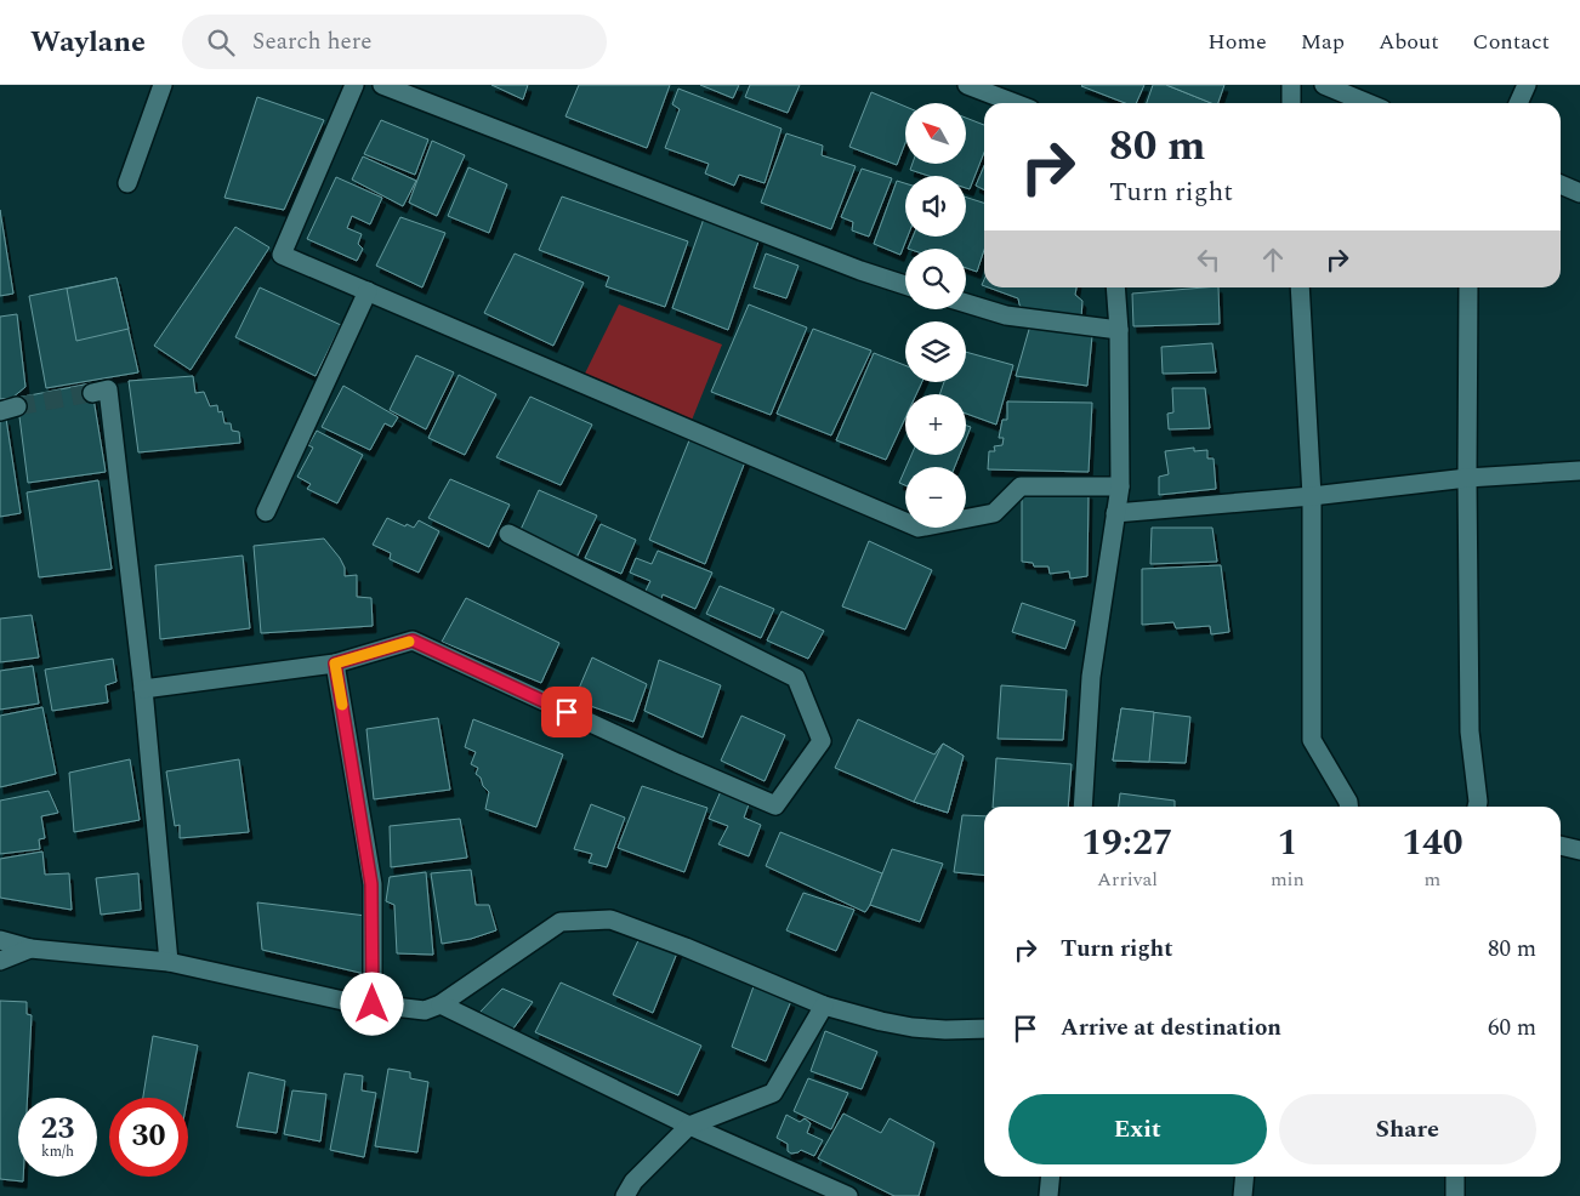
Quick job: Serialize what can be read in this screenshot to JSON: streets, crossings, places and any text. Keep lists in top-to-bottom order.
{
  "north": "top left",
  "page": {
    "header": "Waylane",
    "search": "Search here",
    "nav": [
      "Home",
      "Map",
      "About",
      "Contact"
    ],
    "map_buttons": ["+", "−"],
    "turn": ["80 m", "Turn right"],
    "eta": [
      "19:27",
      "Arrival",
      "1",
      "min",
      "140",
      "m"
    ],
    "list": [
      {
        "name": "Turn right",
        "value": "80 m"
      },
      {
        "name": "Arrive at destination",
        "value": "60 m"
      }
    ],
    "buttons": ["Exit", "Share"],
    "speed": "23 km/h",
    "limit": "30"
  }
}
